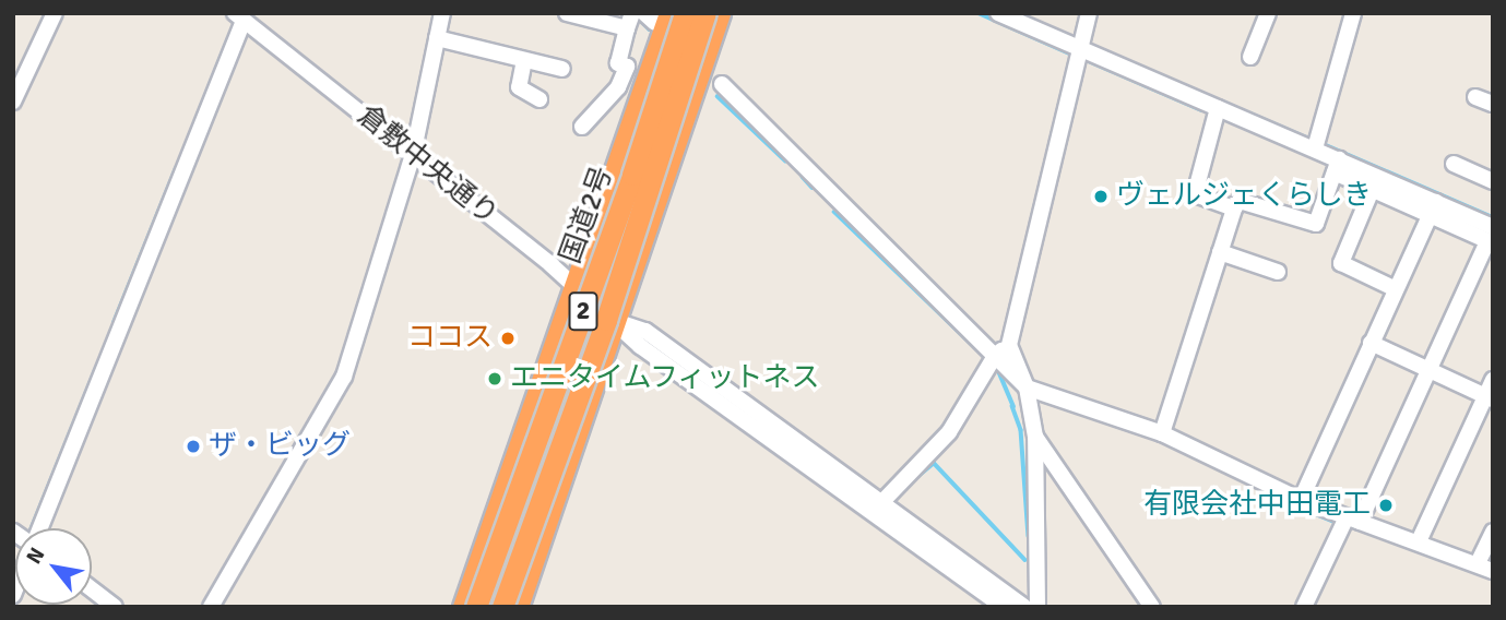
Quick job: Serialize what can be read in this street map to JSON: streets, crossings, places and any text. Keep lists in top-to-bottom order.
{
  "streets": {
    "highway": ["国道2号", "2"],
    "street": ["倉敷中央通り"]
  },
  "places": [
    "ヴェルジェくらしき",
    "ココス",
    "エニタイムフィットネス",
    "ザ・ビッグ",
    "有限会社中田電工"
  ],
  "north": "top left"
}
